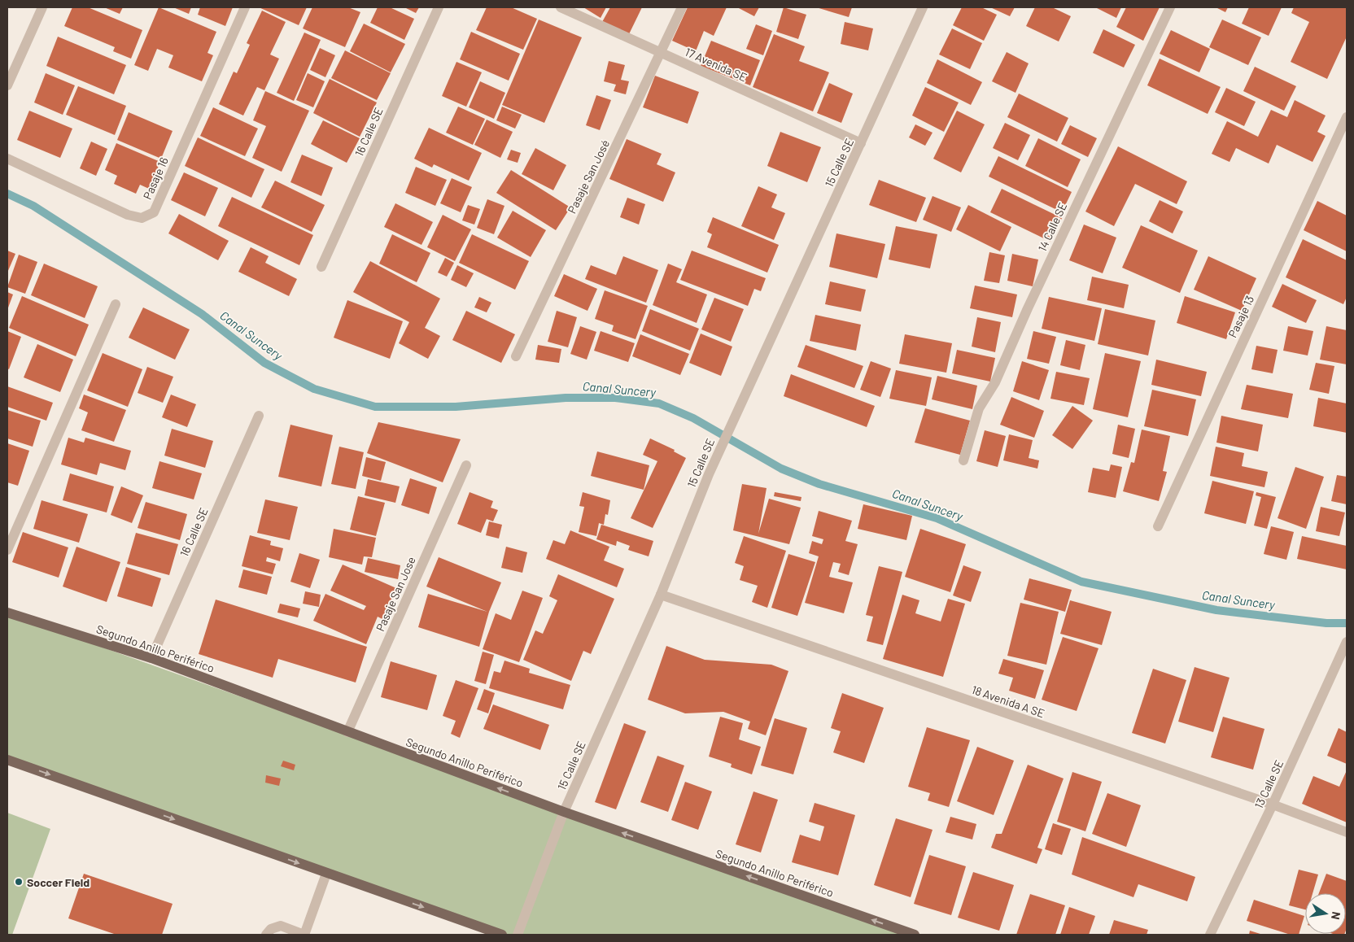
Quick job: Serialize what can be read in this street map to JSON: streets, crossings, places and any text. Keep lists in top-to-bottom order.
{
  "streets": {
    "main road": ["Segundo Anillo Periférico"],
    "street": [
      "17 Avenida SE",
      "16 Calle SE",
      "15 Calle SE",
      "Pasaje San José",
      "Pasaje 16",
      "14 Calle SE",
      "Pasaje 13",
      "Pasaje San Jose",
      "18 Avenida A SE",
      "13 Calle SE"
    ]
  },
  "crossings": [
    ["17 Avenida SE", "15 Calle SE"],
    ["17 Avenida SE", "Pasaje San José"],
    ["16 Calle SE", "Segundo Anillo Periférico"],
    ["15 Calle SE", "Segundo Anillo Periférico"],
    ["15 Calle SE", "18 Avenida A SE"],
    ["Pasaje San Jose", "Segundo Anillo Periférico"],
    ["18 Avenida A SE", "13 Calle SE"]
  ],
  "one_way": ["Segundo Anillo Periférico"],
  "water": ["Canal Suncery"],
  "places": ["Soccer Field"],
  "north": "right"
}
